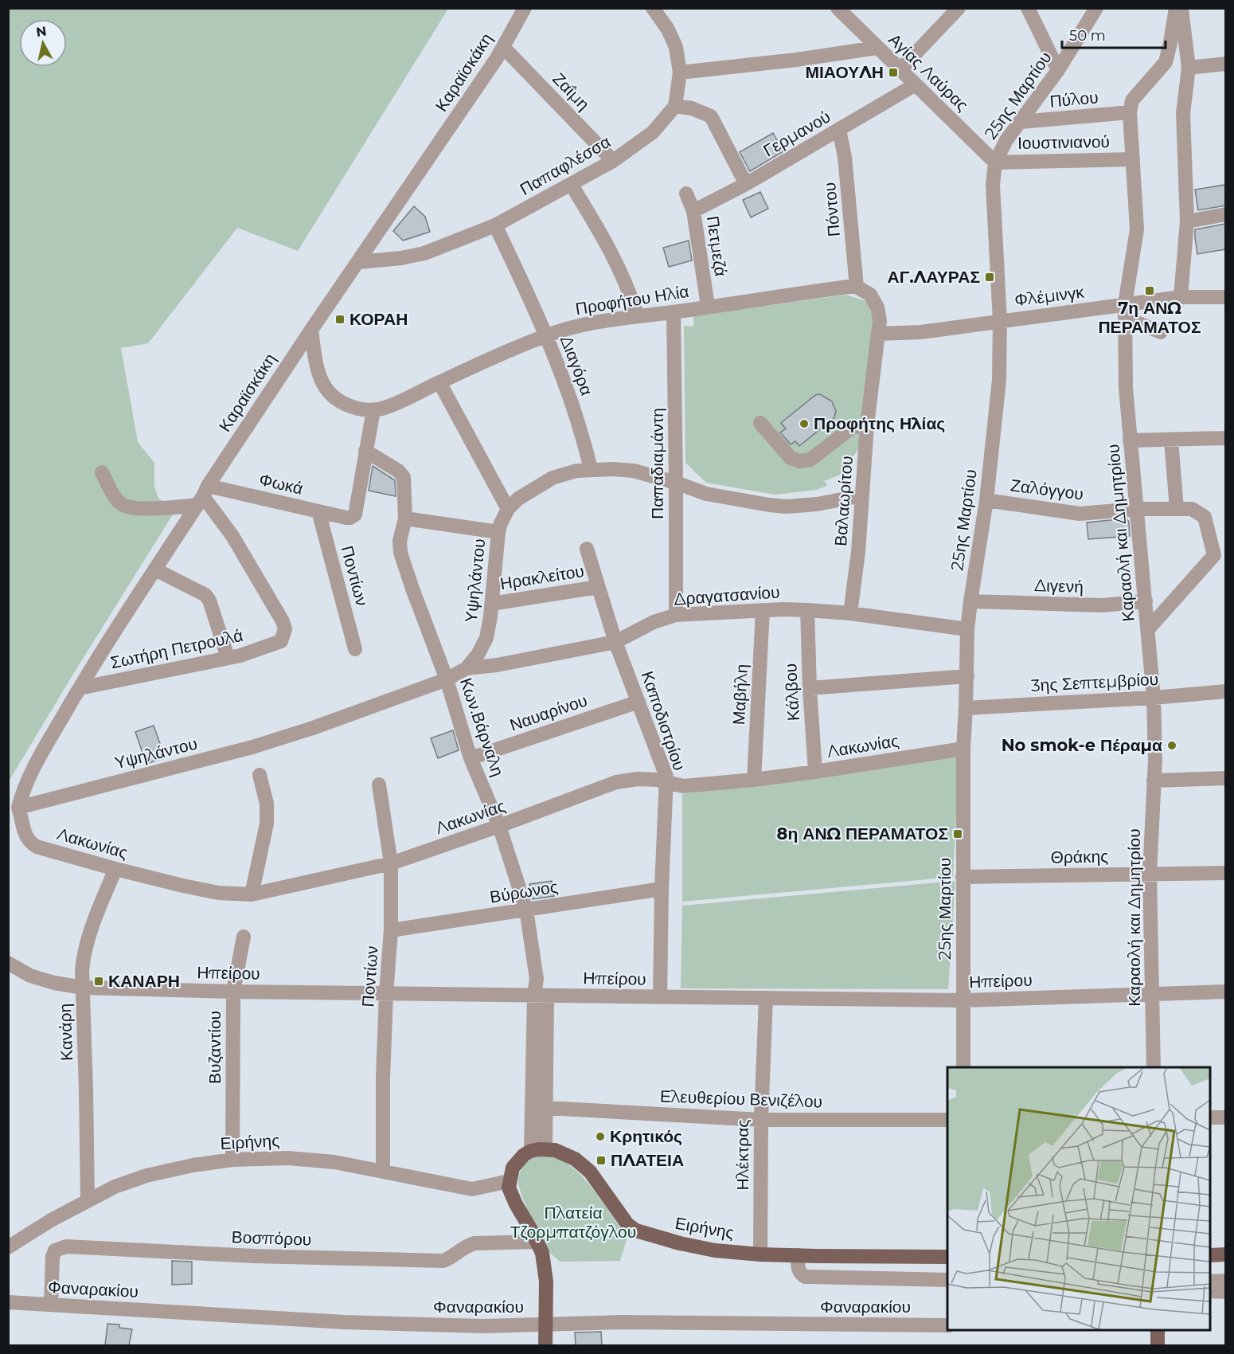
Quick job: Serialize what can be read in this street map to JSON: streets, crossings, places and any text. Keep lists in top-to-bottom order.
{
  "streets": {
    "main road": ["Ειρήνης"],
    "street": [
      "Καραϊσκάκη",
      "Αγίας Λαύρας",
      "Ζαΐμη",
      "25ης Μαρτίου",
      "Πύλου",
      "Γερμανού",
      "Ιουστινιανού",
      "Παπαφλέσσα",
      "Πόντου",
      "Πετμεζά",
      "Φλέμινγκ",
      "Προφήτου Ηλία",
      "Διαγόρα",
      "Παπαδιαμάντη",
      "Φωκά",
      "Ζαλόγγου",
      "Βαλαωρίτου",
      "Καραολή και Δημητρίου",
      "Ποντίων",
      "Ηρακλείτου",
      "Υψηλάντου",
      "Διγενή",
      "Δραγατσανίου",
      "Σωτήρη Πετρουλά",
      "3ης Σεπτεμβρίου",
      "Κάλβου",
      "Μαβήλη",
      "Ναυαρίνου",
      "Καποδιστρίου",
      "Κων.Βάρναλη",
      "Λακωνίας",
      "Θράκης",
      "Βύρωνος",
      "Ηπείρου",
      "Κανάρη",
      "Βυζαντίου",
      "Ελευθερίου Βενιζέλου",
      "Ηλέκτρας",
      "Βοσπόρου",
      "Φαναρακίου"
    ]
  },
  "crossings": [
    ["Καραϊσκάκη", "Ζαΐμη"],
    ["Καραϊσκάκη", "Παπαφλέσσα"],
    ["Καραϊσκάκη", "Προφήτου Ηλία"],
    ["Καραϊσκάκη", "Φωκά"],
    ["Καραϊσκάκη", "Υψηλάντου"],
    ["Καραϊσκάκη", "Σωτήρη Πετρουλά"],
    ["Καραϊσκάκη", "Λακωνίας"],
    ["Αγίας Λαύρας", "25ης Μαρτίου"],
    ["Αγίας Λαύρας", "Γερμανού"],
    ["Αγίας Λαύρας", "Ιουστινιανού"],
    ["Ζαΐμη", "Παπαφλέσσα"],
    ["25ης Μαρτίου", "Πύλου"],
    ["25ης Μαρτίου", "Ιουστινιανού"],
    ["25ης Μαρτίου", "Φλέμινγκ"],
    ["25ης Μαρτίου", "Ζαλόγγου"],
    ["25ης Μαρτίου", "Διγενή"],
    ["25ης Μαρτίου", "Δραγατσανίου"],
    ["25ης Μαρτίου", "3ης Σεπτεμβρίου"],
    ["25ης Μαρτίου", "Λακωνίας"],
    ["25ης Μαρτίου", "Θράκης"],
    ["25ης Μαρτίου", "Ηπείρου"],
    ["Πύλου", "Καραολή και Δημητρίου"],
    ["Γερμανού", "Πόντου"],
    ["Γερμανού", "Πετμεζά"],
    ["Ιουστινιανού", "Καραολή και Δημητρίου"],
    ["Παπαφλέσσα", "Διαγόρα"],
    ["Πόντου", "Προφήτου Ηλία"],
    ["Πετμεζά", "Προφήτου Ηλία"],
    ["Φλέμινγκ", "Βαλαωρίτου"],
    ["Φλέμινγκ", "Καραολή και Δημητρίου"],
    ["Προφήτου Ηλία", "Διαγόρα"],
    ["Προφήτου Ηλία", "Παπαδιαμάντη"],
    ["Διαγόρα", "Υψηλάντου"],
    ["Παπαδιαμάντη", "Υψηλάντου"],
    ["Παπαδιαμάντη", "Δραγατσανίου"],
    ["Φωκά", "Ποντίων"],
    ["Φωκά", "Σωτήρη Πετρουλά"],
    ["Φωκά", "Κων.Βάρναλη"],
    ["Ζαλόγγου", "Καραολή και Δημητρίου"],
    ["Βαλαωρίτου", "Υψηλάντου"],
    ["Βαλαωρίτου", "Δραγατσανίου"],
    ["Καραολή και Δημητρίου", "Διγενή"],
    ["Καραολή και Δημητρίου", "3ης Σεπτεμβρίου"],
    ["Καραολή και Δημητρίου", "Θράκης"],
    ["Καραολή και Δημητρίου", "Ηπείρου"],
    ["Ποντίων", "Λακωνίας"],
    ["Ποντίων", "Βύρωνος"],
    ["Ποντίων", "Ηπείρου"],
    ["Ποντίων", "Ειρήνης"],
    ["Ηρακλείτου", "Υψηλάντου"],
    ["Ηρακλείτου", "Καποδιστρίου"],
    ["Υψηλάντου", "Δραγατσανίου"],
    ["Υψηλάντου", "Κων.Βάρναλη"],
    ["Υψηλάντου", "Λακωνίας"],
    ["Δραγατσανίου", "Κάλβου"],
    ["Δραγατσανίου", "Μαβήλη"],
    ["Δραγατσανίου", "Καποδιστρίου"],
    ["Κάλβου", "Λακωνίας"],
    ["Μαβήλη", "Λακωνίας"],
    ["Ναυαρίνου", "Καποδιστρίου"],
    ["Ναυαρίνου", "Κων.Βάρναλη"],
    ["Καποδιστρίου", "Λακωνίας"],
    ["Καποδιστρίου", "Βύρωνος"],
    ["Καποδιστρίου", "Ηπείρου"],
    ["Κων.Βάρναλη", "Λακωνίας"],
    ["Κων.Βάρναλη", "Βύρωνος"],
    ["Κων.Βάρναλη", "Ηπείρου"],
    ["Κων.Βάρναλη", "Ελευθερίου Βενιζέλου"],
    ["Κων.Βάρναλη", "Ειρήνης"],
    ["Λακωνίας", "Κανάρη"],
    ["Ηπείρου", "Κανάρη"],
    ["Ηπείρου", "Βυζαντίου"],
    ["Ηπείρου", "Ηλέκτρας"],
    ["Κανάρη", "Ειρήνης"],
    ["Βυζαντίου", "Ειρήνης"],
    ["Ελευθερίου Βενιζέλου", "Ηλέκτρας"],
    ["Ειρήνης", "Ηλέκτρας"],
    ["Βοσπόρου", "Φαναρακίου"]
  ],
  "parks": ["Πλατεία Τζορμπατζόγλου"],
  "places": {
    "transit": [
      "ΜΙΑΟΥΛΗ",
      "ΑΓ.ΛΑΥΡΑΣ",
      "7η ΑΝΩ ΠΕΡΑΜΑΤΟΣ",
      "ΚΟΡΑΗ",
      "8η ΑΝΩ ΠΕΡΑΜΑΤΟΣ",
      "ΚΑΝΑΡΗ",
      "ΠΛΑΤΕΙΑ"
    ],
    "other": ["Προφήτης Ηλίας", "No smok-e Πέραμα", "Κρητικός"]
  },
  "scale_bar": "50 m",
  "north": "top"
}
